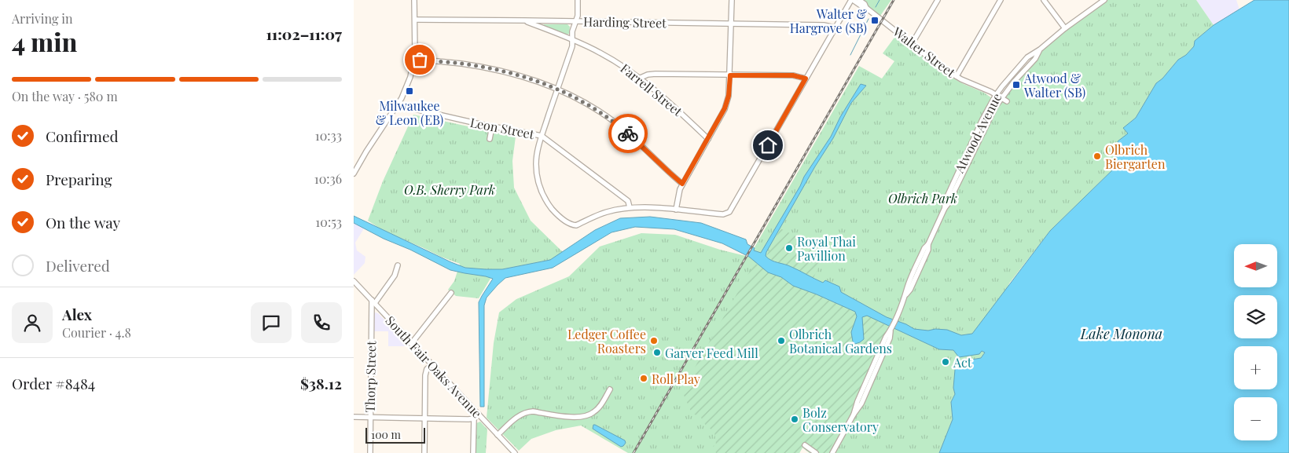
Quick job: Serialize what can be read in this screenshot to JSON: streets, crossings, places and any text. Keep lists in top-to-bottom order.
{
  "streets": {
    "street": [
      "Harding Street",
      "Walter Street",
      "Farrell Street",
      "Leon Street",
      "Atwood Avenue",
      "South Fair Oaks Avenue",
      "Thorp Street"
    ]
  },
  "crossings": [
    ["Harding Street", "Farrell Street"],
    ["Walter Street", "Atwood Avenue"],
    ["South Fair Oaks Avenue", "Thorp Street"]
  ],
  "water": ["Lake Monona"],
  "parks": ["O.B. Sherry Park", "Olbrich Park"],
  "places": {
    "transit": ["Walter & Hargrove (SB)", "Atwood & Walter (SB)", "Milwaukee & Leon (EB)"],
    "other": [
      "Olbrich Biergarten",
      "Royal Thai Pavillion",
      "Ledger Coffee Roasters",
      "Olbrich Botanical Gardens",
      "Garver Feed Mill",
      "Act",
      "Roll Play",
      "Bolz Conservatory"
    ]
  },
  "scale_bar": "100 m",
  "north": "left",
  "page": {
    "heading": ["4 min", "Arriving in", "11:02–11:07"],
    "panel": [
      "Alex",
      "Courier · 4.8",
      "Order #8484",
      "$38.12"
    ],
    "bar": "On the way · 580 m",
    "list": [
      ["Confirmed", "10:33"],
      ["Preparing", "10:36"],
      ["On the way", "10:53"],
      "Delivered"
    ],
    "map_buttons": ["+", "−"],
    "scale": "100 m"
  }
}
